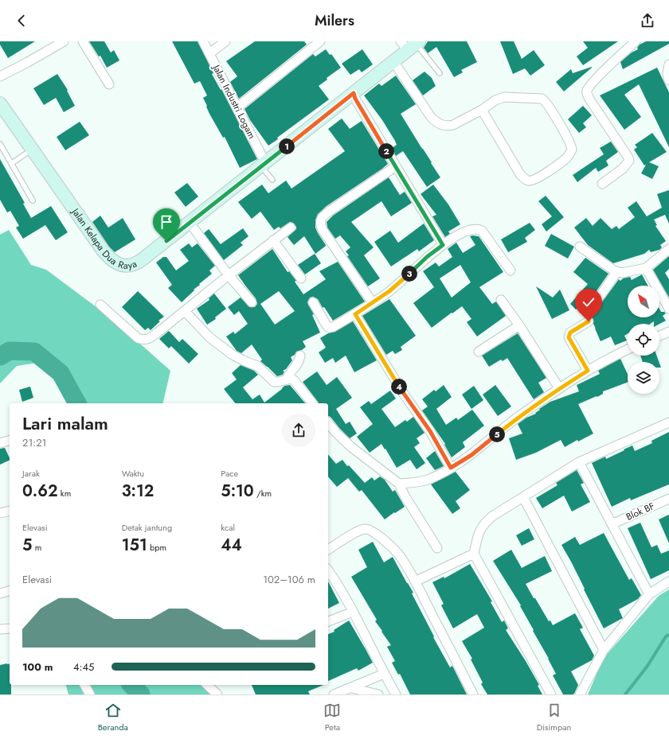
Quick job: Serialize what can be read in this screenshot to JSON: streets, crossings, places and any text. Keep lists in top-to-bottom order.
{
  "streets": {
    "main road": ["Jalan Kelapa Dua Raya"],
    "street": ["Jalan Industri Logam", "Blok BF"]
  },
  "crossings": [
    ["Jalan Industri Logam", "Jalan Kelapa Dua Raya"]
  ],
  "north": "top left",
  "page": {
    "header": "Milers",
    "pins": [
      "1",
      "2",
      "3",
      "4",
      "5"
    ],
    "heading": ["Lari malam", "21:21"],
    "stats": [
      ["Jarak", "0.62 km"],
      ["Waktu", "3:12"],
      ["Pace", "5:10 /km"],
      ["Elevasi", "5 m"],
      ["Detak jantung", "151 bpm"],
      ["kcal", "44"]
    ],
    "chart": ["Elevasi", "102–106 m"],
    "list": [
      {
        "name": "100 m",
        "note": "4:45"
      }
    ],
    "tabs": ["Beranda", "Peta", "Disimpan"]
  }
}
